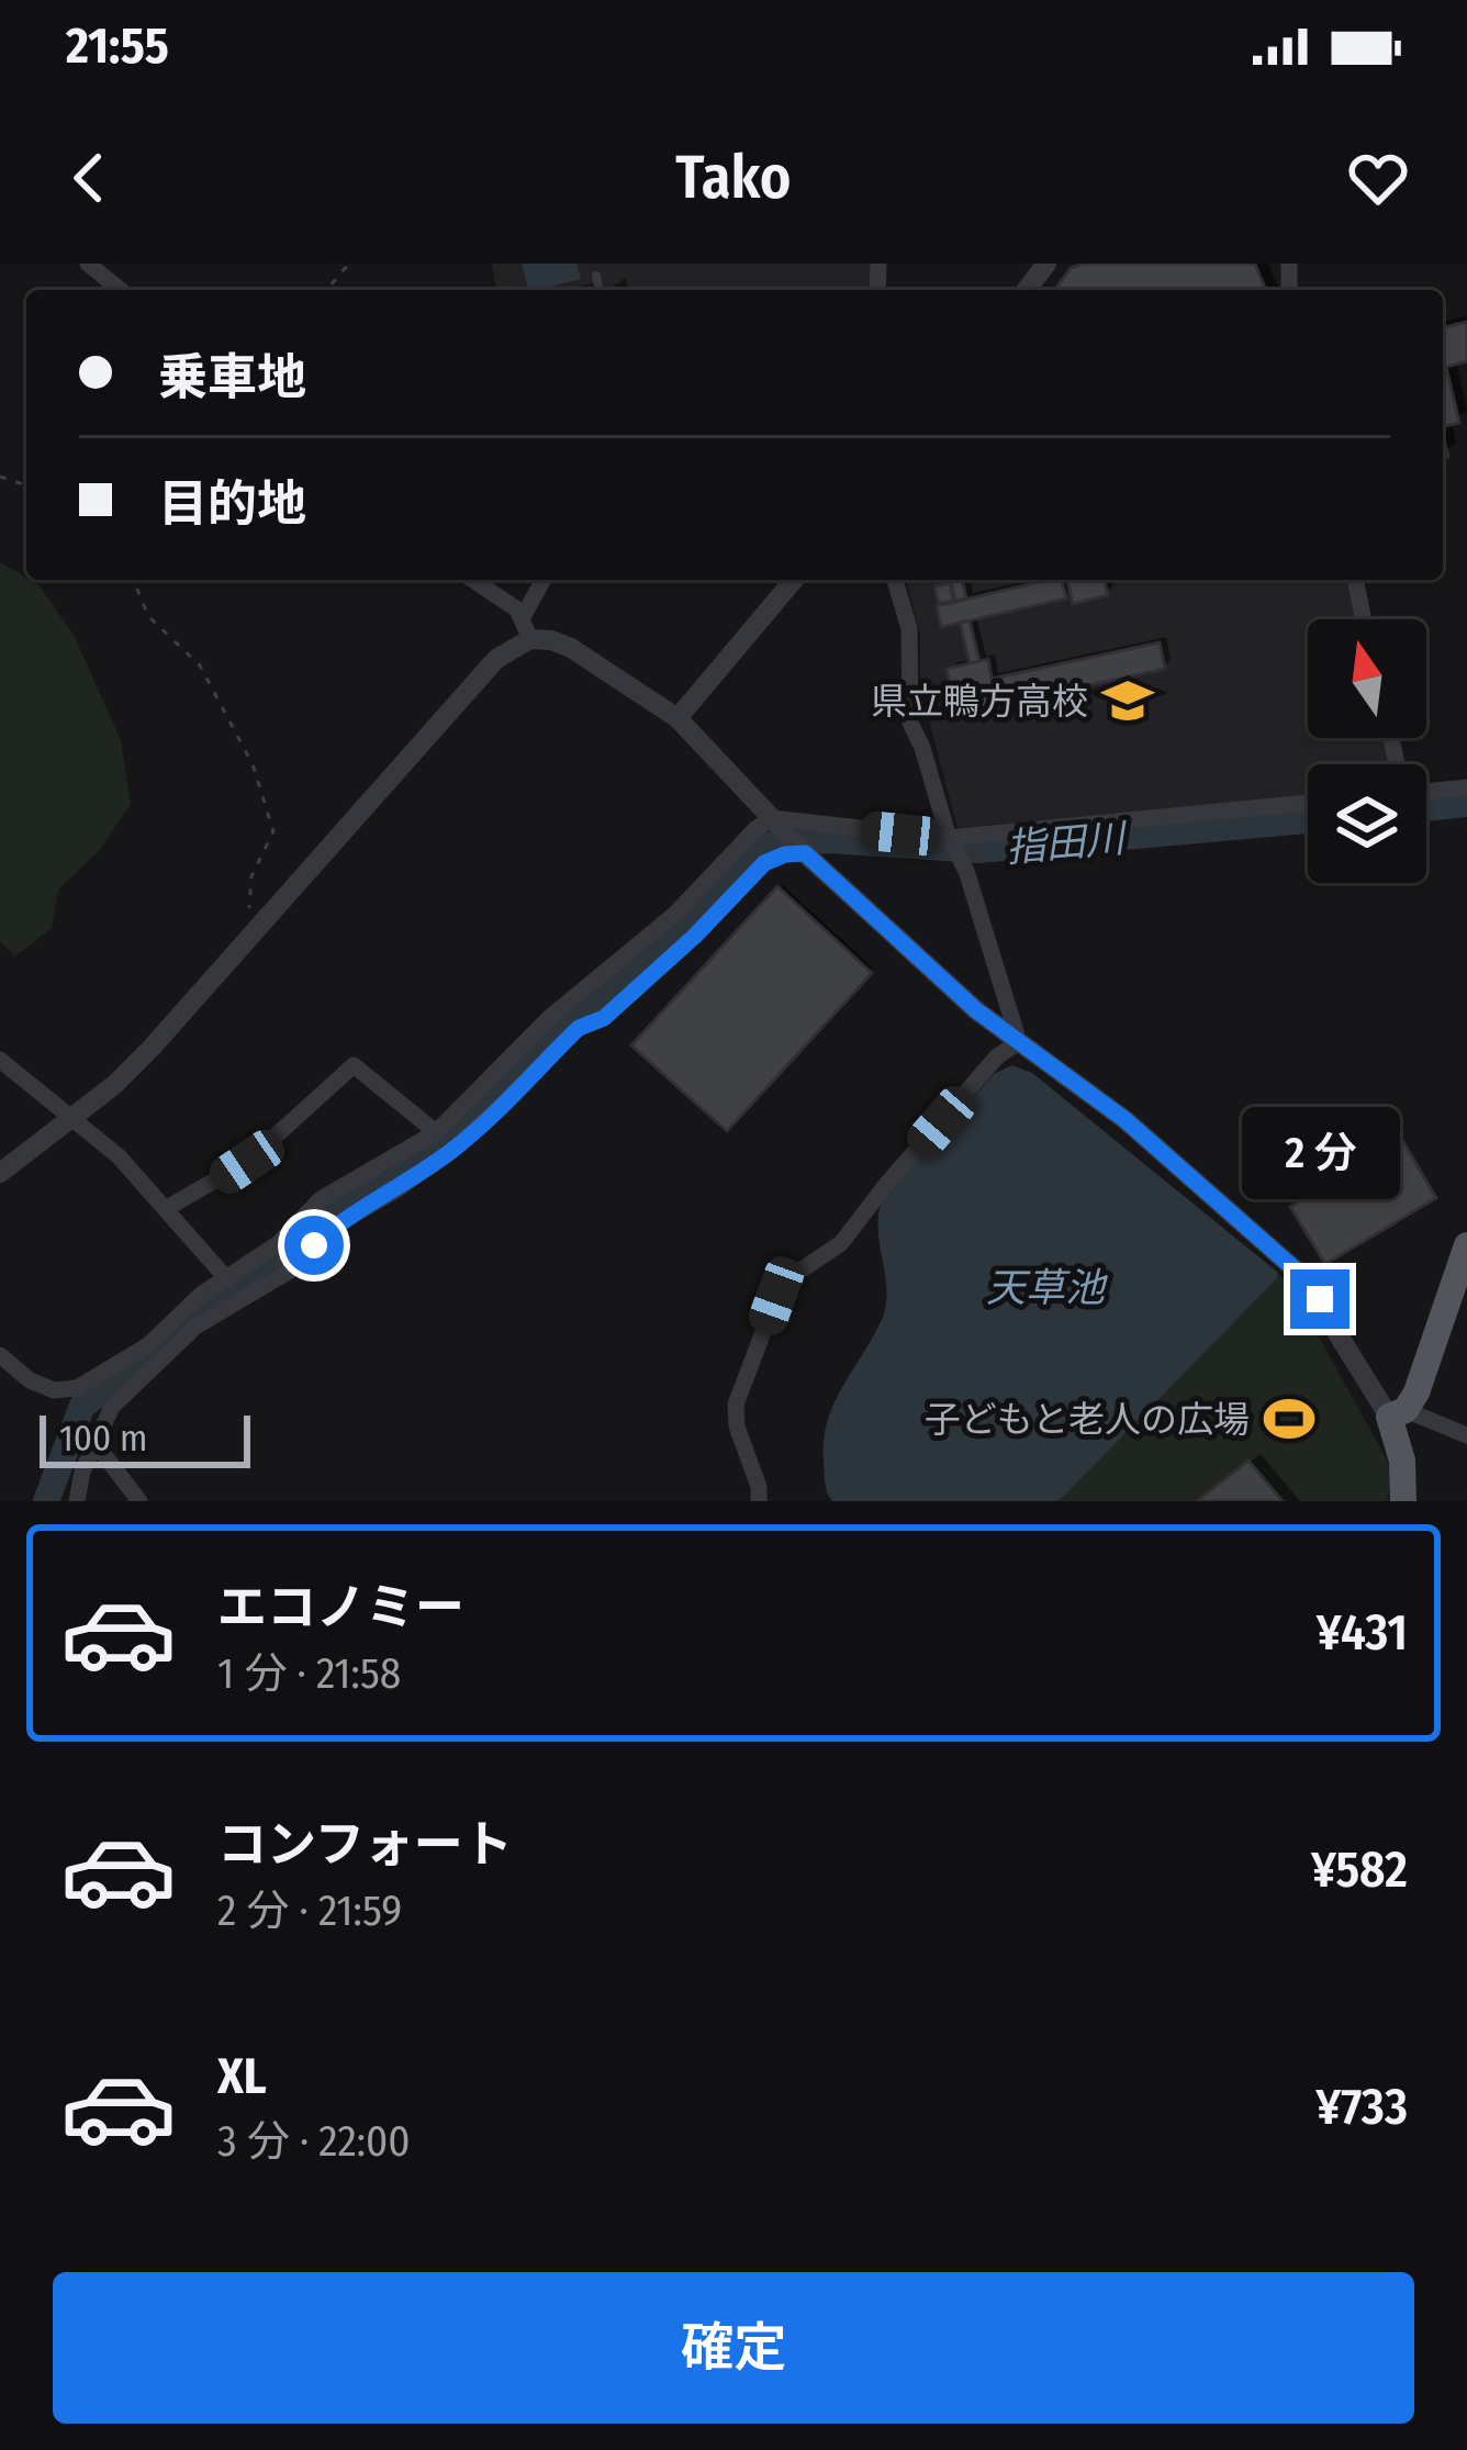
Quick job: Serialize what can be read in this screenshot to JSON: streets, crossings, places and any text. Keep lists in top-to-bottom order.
{
  "water": ["指田川", "天草池"],
  "places": {
    "school or university": ["県立鴨方高校"],
    "sports": ["子どもと老人の広場"]
  },
  "scale_bar": "100 m",
  "north": "top",
  "page": {
    "status": "21:55",
    "header": "Tako",
    "banner": ["乗車地", "目的地"],
    "bubble": "2 分",
    "scale": "100 m",
    "list": [
      {
        "name": "エコノミー",
        "note": "1 分 · 21:58",
        "value": "¥431"
      },
      {
        "name": "コンフォート",
        "note": "2 分 · 21:59",
        "value": "¥582"
      },
      {
        "name": "XL",
        "note": "3 分 · 22:00",
        "value": "¥733"
      }
    ],
    "buttons": "確定"
  }
}
